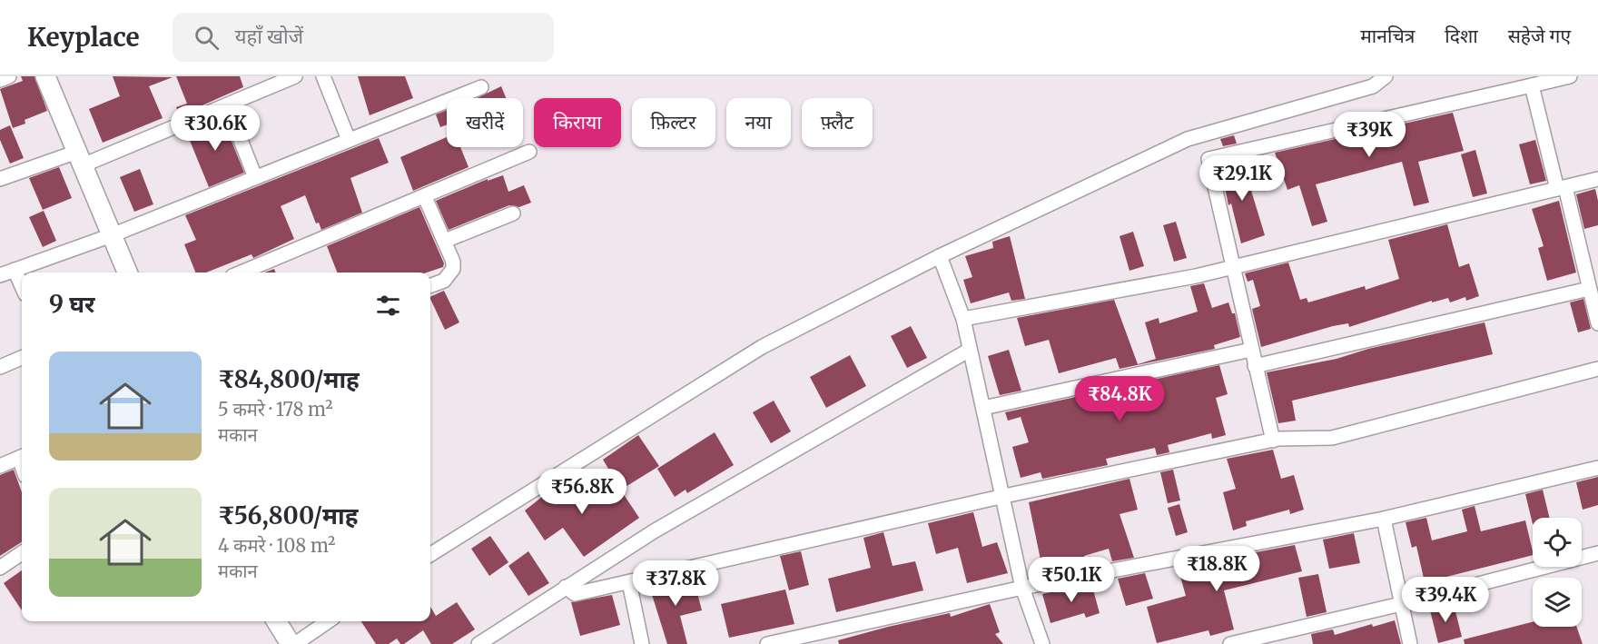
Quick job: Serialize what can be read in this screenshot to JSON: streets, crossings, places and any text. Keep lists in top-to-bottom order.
{
  "page": {
    "header": "Keyplace",
    "search": "यहाँ खोजें",
    "nav": ["मानचित्र", "दिशा", "सहेजे गए"],
    "chip": [
      "खरीदें",
      "किराया",
      "फ़िल्टर",
      "नया",
      "फ़्लैट"
    ],
    "price": [
      "₹30.6K",
      "₹39K",
      "₹29.1K",
      "₹84.8K",
      "₹56.8K",
      "₹18.8K",
      "₹50.1K",
      "₹37.8K",
      "₹39.4K"
    ],
    "heading": "9 घर",
    "list": [
      {
        "name": "₹84,800/माह",
        "note": "5 कमरे · 178 m² · मकान"
      },
      {
        "name": "₹56,800/माह",
        "note": "4 कमरे · 108 m² · मकान"
      }
    ]
  }
}
